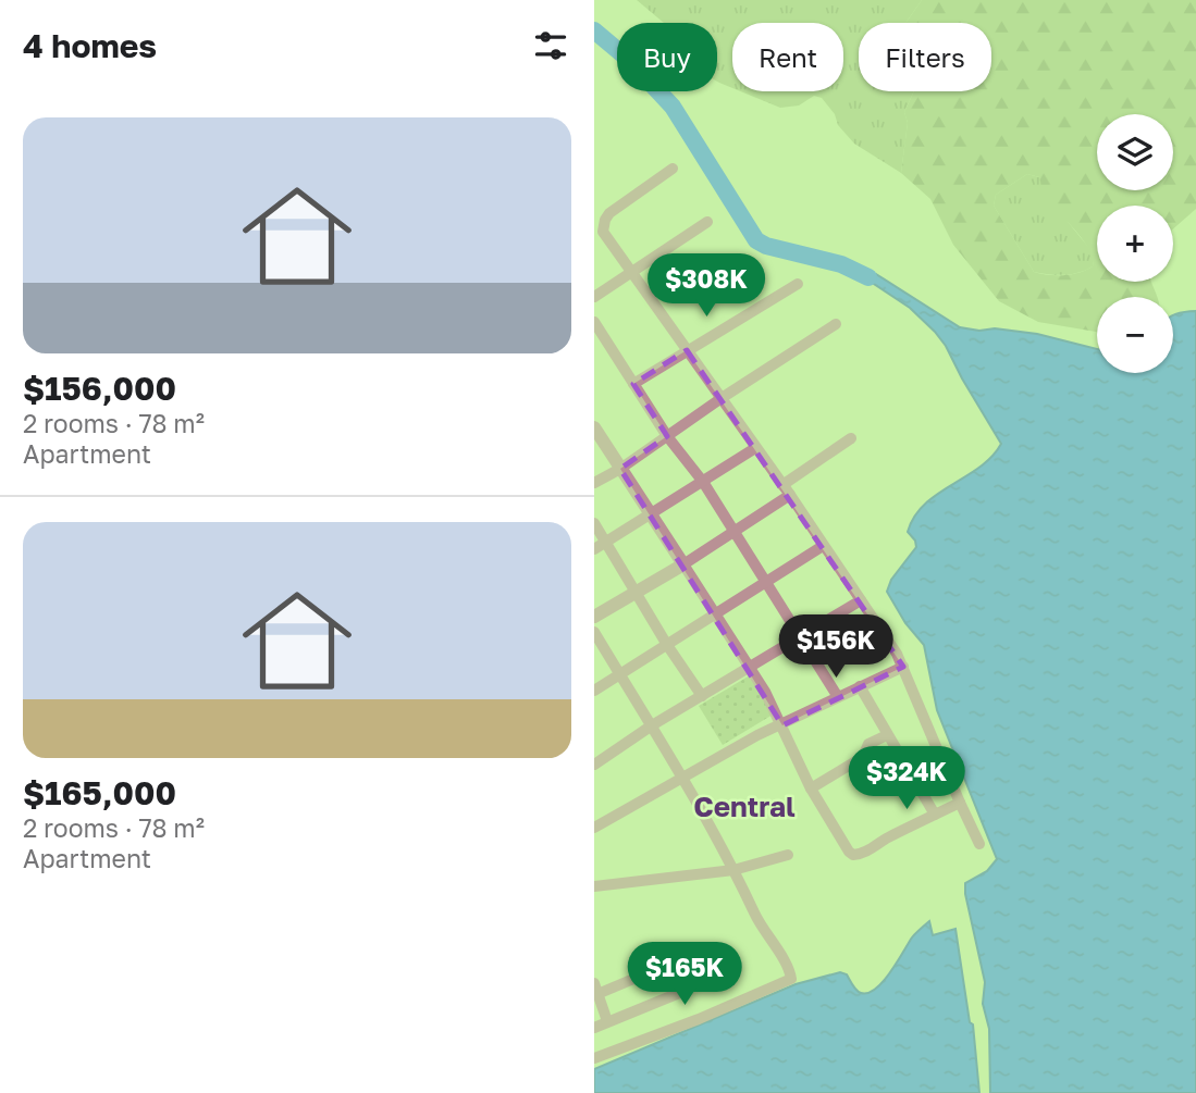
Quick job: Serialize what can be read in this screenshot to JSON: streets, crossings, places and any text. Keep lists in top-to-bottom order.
{
  "districts": ["Central"],
  "page": {
    "heading": "4 homes",
    "chip": ["Buy", "Rent", "Filters"],
    "list": [
      {
        "name": "$156,000",
        "note": "2 rooms · 78 m² · Apartment"
      },
      {
        "name": "$165,000",
        "note": "2 rooms · 78 m² · Apartment"
      }
    ],
    "map_buttons": ["+", "−"],
    "price": [
      "$308K",
      "$156K",
      "$324K",
      "$165K"
    ]
  }
}
